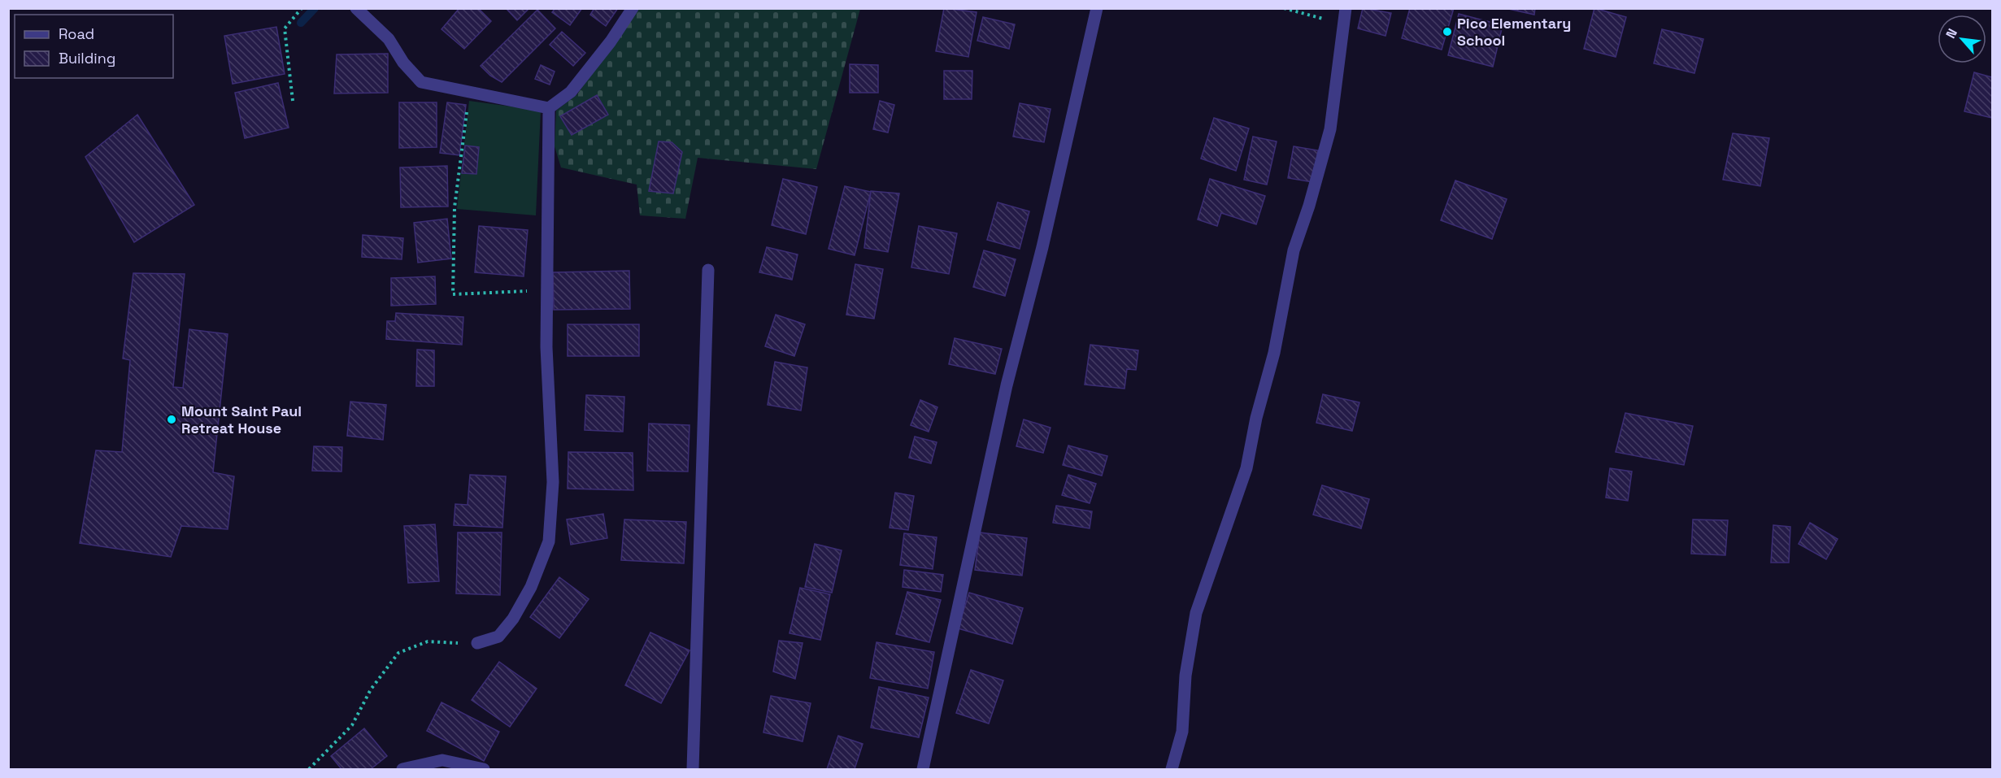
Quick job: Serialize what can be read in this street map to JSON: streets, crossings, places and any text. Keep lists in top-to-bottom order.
{
  "places": ["Pico Elementary School", "Mount Saint Paul Retreat House"],
  "legend": ["Road", "Building"],
  "north": "top left"
}
